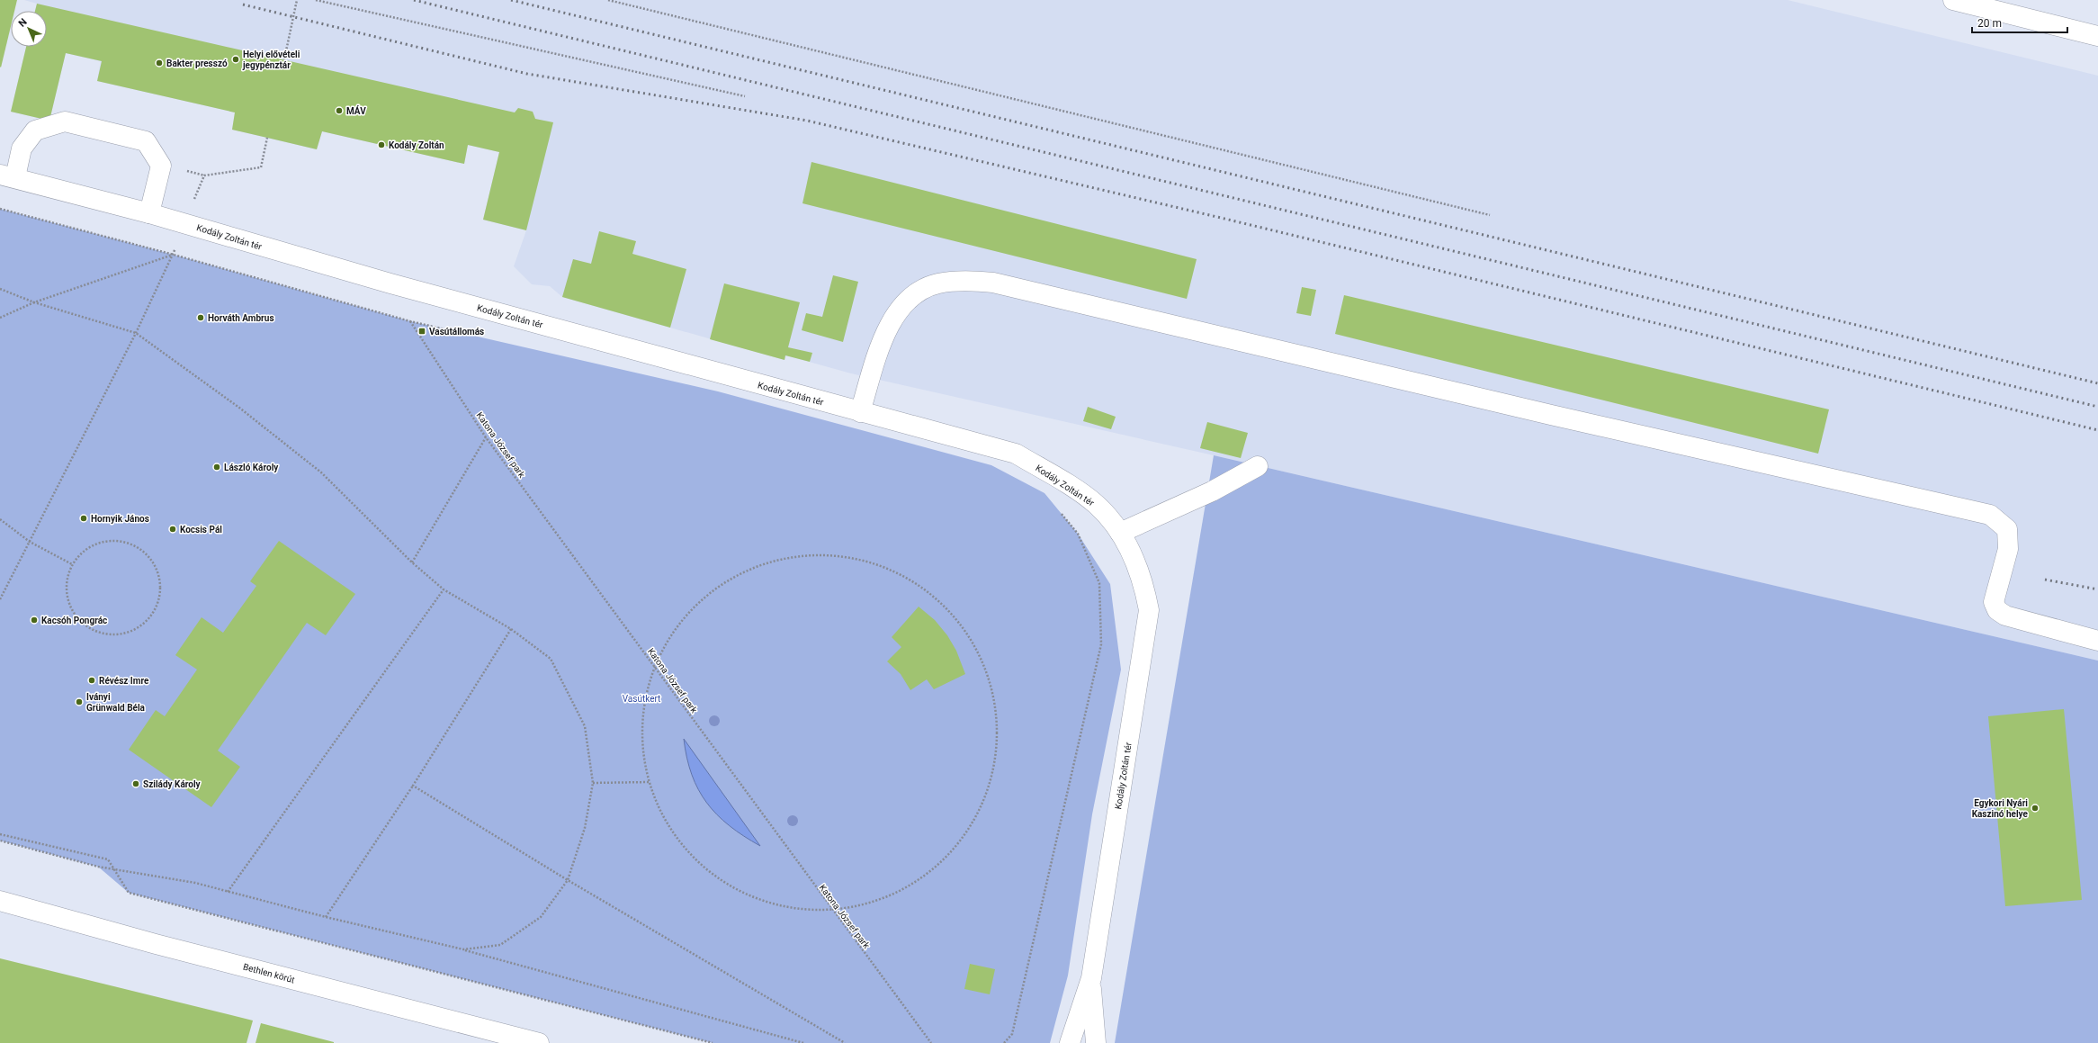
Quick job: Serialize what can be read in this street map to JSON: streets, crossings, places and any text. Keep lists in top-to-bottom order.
{
  "streets": {
    "street": ["Kodály Zoltán tér", "Bethlen körút"],
    "path": ["Katona József park"]
  },
  "parks": ["Vasútkert"],
  "places": {
    "other": [
      "Helyi elővételi jegypénztár",
      "Bakter presszó",
      "MÁV",
      "Kodály Zoltán",
      "Horváth Ambrus",
      "László Károly",
      "Hornyik János",
      "Kocsis Pál",
      "Kacsóh Pongrác",
      "Révész Imre",
      "Iványi Grünwald Béla",
      "Szilády Károly",
      "Egykori Nyári Kaszinó helye"
    ],
    "transit": ["Vasútállomás"]
  },
  "scale_bar": "20 m",
  "north": "top left"
}
